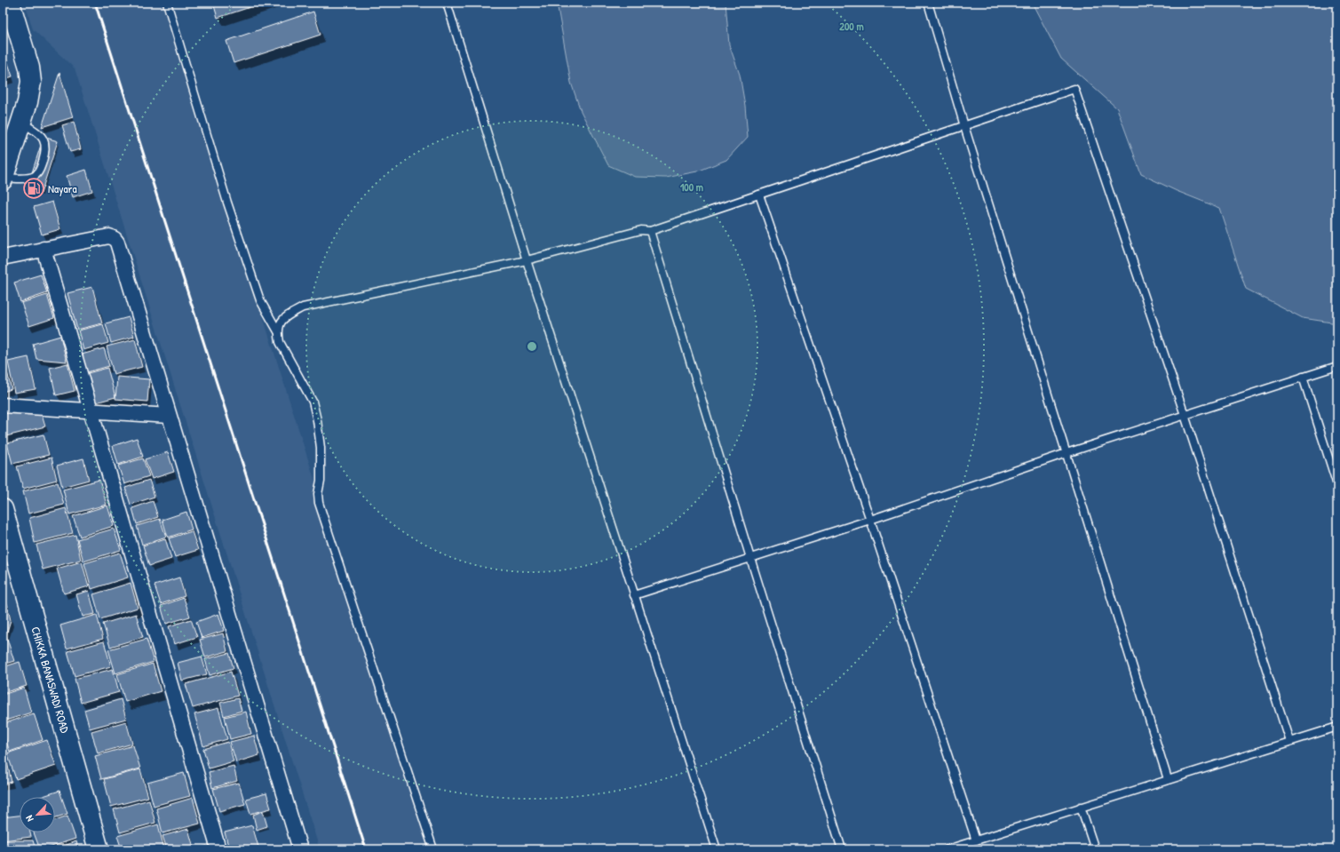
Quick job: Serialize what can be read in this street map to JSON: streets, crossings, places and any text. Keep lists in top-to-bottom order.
{
  "streets": {
    "main road": ["CHIKKA BANASWADI ROAD"]
  },
  "places": {
    "fuel station": ["Nayara"]
  },
  "north": "bottom left",
  "rings": ["200 m", "100 m"]
}
